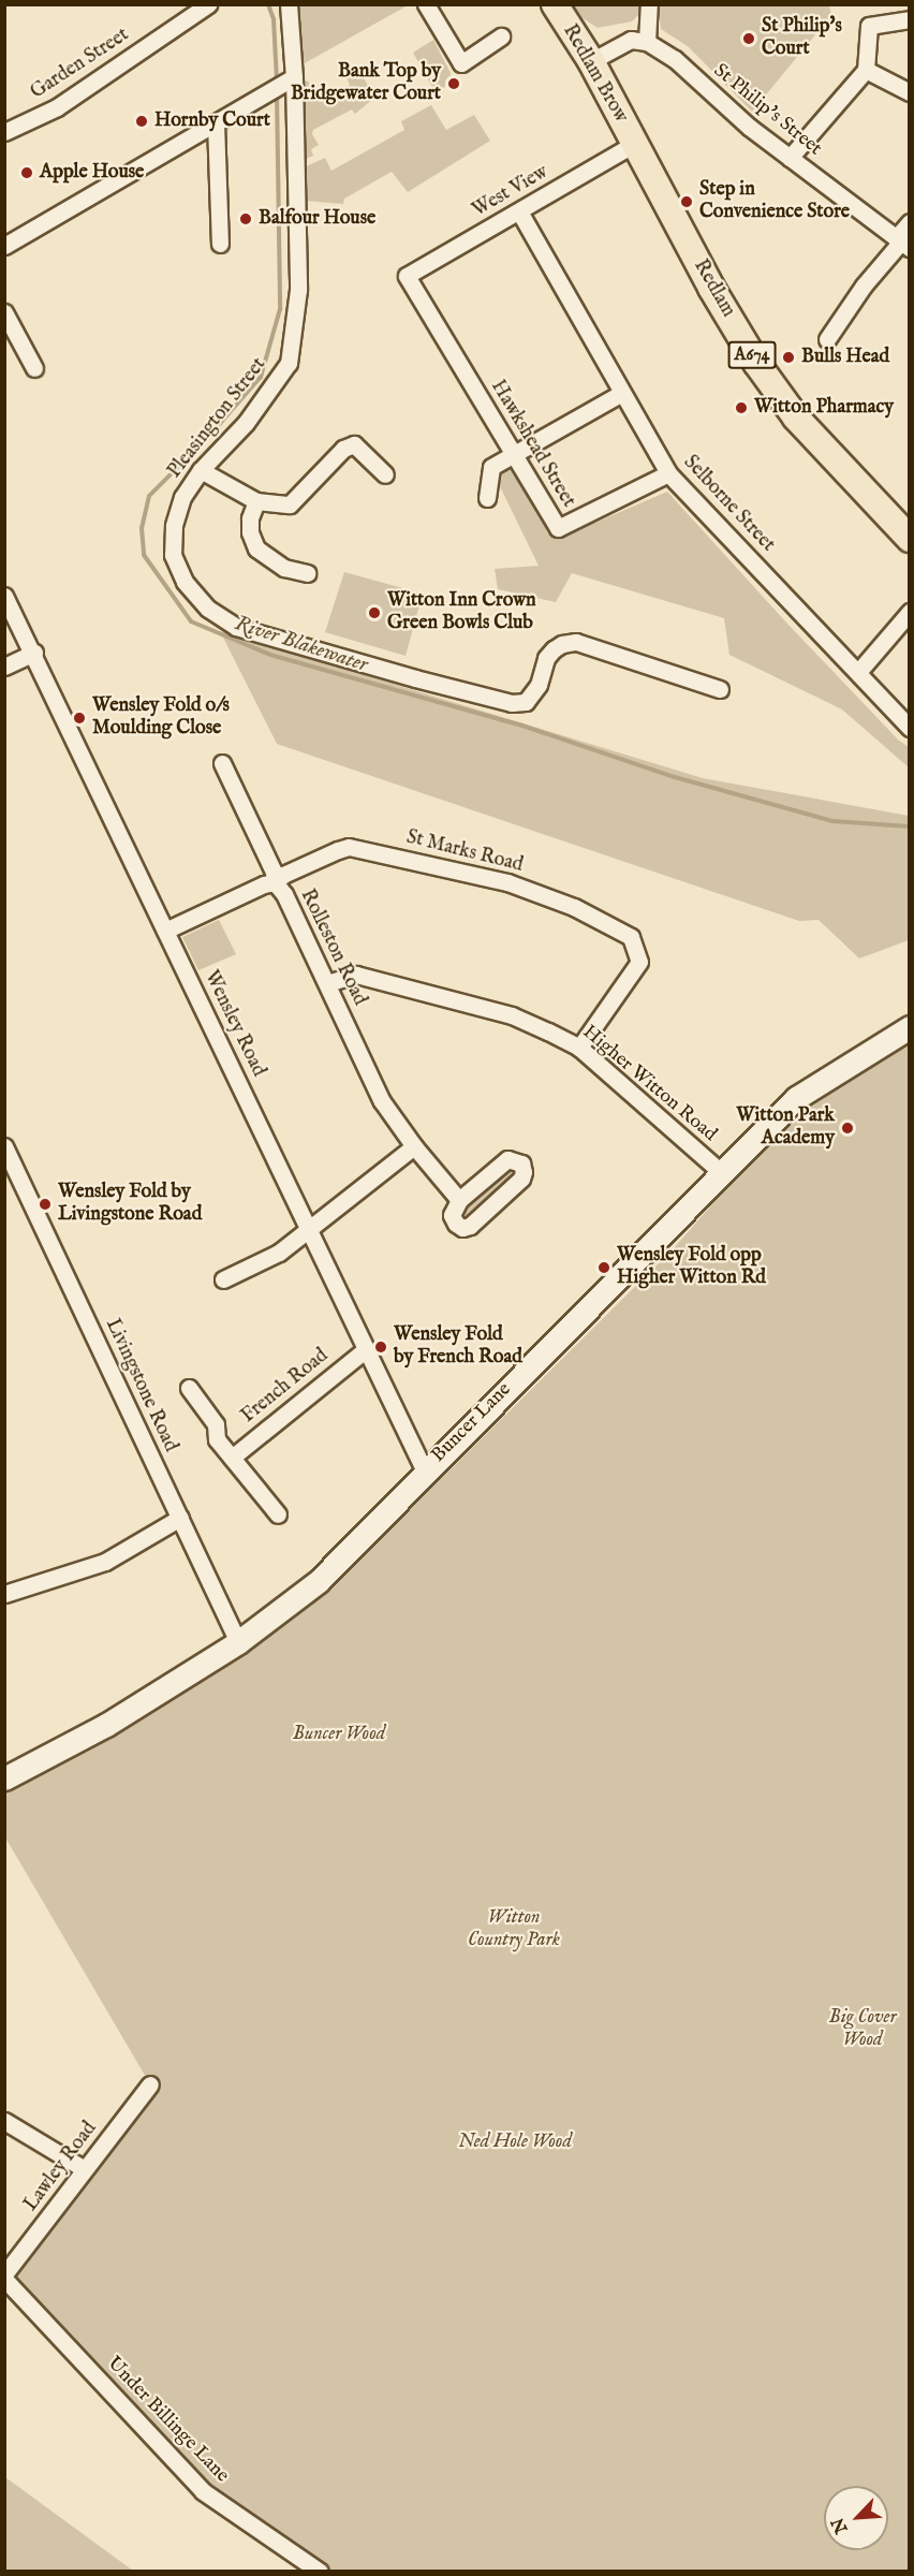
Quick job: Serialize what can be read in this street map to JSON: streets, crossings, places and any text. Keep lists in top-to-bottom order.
{
  "streets": {
    "main road": [
      "Redlam Brow",
      "Redlam",
      "A674",
      "Buncer Lane"
    ],
    "street": [
      "Garden Street",
      "St Philip's Street",
      "West View",
      "Pleasington Street",
      "Hawkshead Street",
      "Selborne Street",
      "St Marks Road",
      "Rolleston Road",
      "Wensley Road",
      "Higher Witton Road",
      "Livingstone Road",
      "French Road",
      "Lawley Road",
      "Under Billinge Lane"
    ]
  },
  "crossings": [
    ["Redlam Brow", "West View"],
    ["Redlam Brow", "Redlam"],
    ["West View", "Redlam"],
    ["West View", "Hawkshead Street"],
    ["West View", "Selborne Street"],
    ["Hawkshead Street", "Selborne Street"],
    ["St Marks Road", "Rolleston Road"],
    ["St Marks Road", "Wensley Road"],
    ["St Marks Road", "Higher Witton Road"],
    ["Rolleston Road", "Higher Witton Road"],
    ["Wensley Road", "French Road"],
    ["Wensley Road", "Buncer Lane"],
    ["Higher Witton Road", "Buncer Lane"],
    ["Livingstone Road", "Buncer Lane"],
    ["Lawley Road", "Under Billinge Lane"]
  ],
  "water": ["River Blakewater"],
  "parks": [
    "Buncer Wood",
    "Witton Country Park",
    "Big Cover Wood",
    "Ned Hole Wood"
  ],
  "places": [
    "St Philip's Court",
    "Bank Top by Bridgewater Court",
    "Hornby Court",
    "Apple House",
    "Step in Convenience Store",
    "Balfour House",
    "Bulls Head",
    "Witton Pharmacy",
    "Witton Inn Crown Green Bowls Club",
    "Wensley Fold o/s Moulding Close",
    "Witton Park Academy",
    "Wensley Fold by Livingstone Road",
    "Wensley Fold opp Higher Witton Rd",
    "Wensley Fold by French Road"
  ],
  "north": "bottom left"
}
